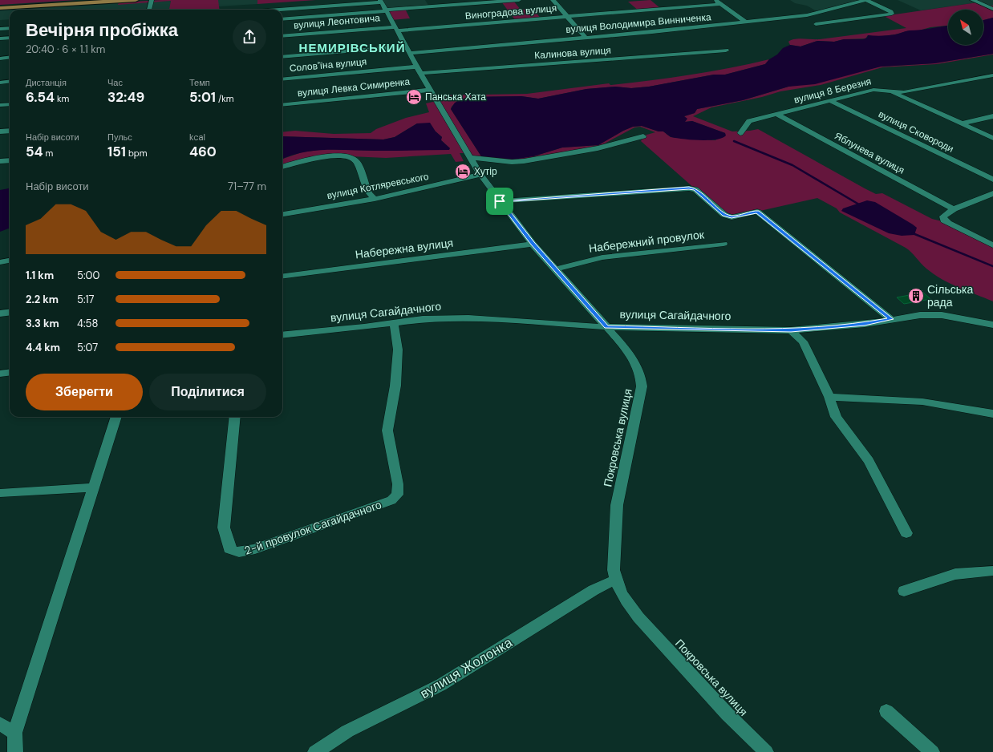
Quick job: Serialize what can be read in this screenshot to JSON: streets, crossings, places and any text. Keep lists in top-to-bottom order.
{
  "streets": {
    "street": [
      "Виноградова вулиця",
      "вулиця Леонтовича",
      "вулиця Володимира Винниченка",
      "Калинова вулиця",
      "Соловʼїна вулиця",
      "вулиця Левка Симиренка",
      "вулиця 8 Березня",
      "вулиця Сковороди",
      "Яблунева вулиця",
      "вулиця Котляревського",
      "Набережний провулок",
      "Набережна вулиця",
      "вулиця Сагайдачного",
      "Покровська вулиця",
      "2-й провулок Сагайдачного",
      "вулиця Жолонка"
    ]
  },
  "crossings": [
    ["Виноградова вулиця", "вулиця Леонтовича"],
    ["Виноградова вулиця", "Покровська вулиця"],
    ["вулиця Леонтовича", "Покровська вулиця"],
    ["вулиця Володимира Винниченка", "Покровська вулиця"],
    ["Калинова вулиця", "Соловʼїна вулиця"],
    ["Калинова вулиця", "Покровська вулиця"],
    ["Соловʼїна вулиця", "Покровська вулиця"],
    ["вулиця Левка Симиренка", "Покровська вулиця"],
    ["вулиця 8 Березня", "вулиця Сковороди"],
    ["вулиця 8 Березня", "Яблунева вулиця"],
    ["вулиця Котляревського", "Покровська вулиця"],
    ["Набережний провулок", "Покровська вулиця"],
    ["Набережна вулиця", "Покровська вулиця"],
    ["вулиця Сагайдачного", "Покровська вулиця"],
    ["вулиця Сагайдачного", "2-й провулок Сагайдачного"],
    ["Покровська вулиця", "вулиця Жолонка"]
  ],
  "districts": ["НЕМИРІВСЬКИЙ"],
  "places": {
    "hotel": ["Панська Хата", "Хутір"],
    "building": ["Сільська рада"]
  },
  "north": "top left",
  "page": {
    "heading": ["Вечірня пробіжка", "20:40 · 6 × 1.1 km"],
    "stats": [
      ["Дистанція", "6.54 km"],
      ["Час", "32:49"],
      ["Темп", "5:01 /km"],
      ["Набір висоти", "54 m"],
      ["Пульс", "151 bpm"],
      ["kcal", "460"]
    ],
    "chart": ["Набір висоти", "71–77 m"],
    "list": [
      {
        "name": "1.1 km",
        "note": "5:00"
      },
      {
        "name": "2.2 km",
        "note": "5:17"
      },
      {
        "name": "3.3 km",
        "note": "4:58"
      },
      {
        "name": "4.4 km",
        "note": "5:07"
      }
    ],
    "buttons": ["Зберегти", "Поділитися"]
  }
}
